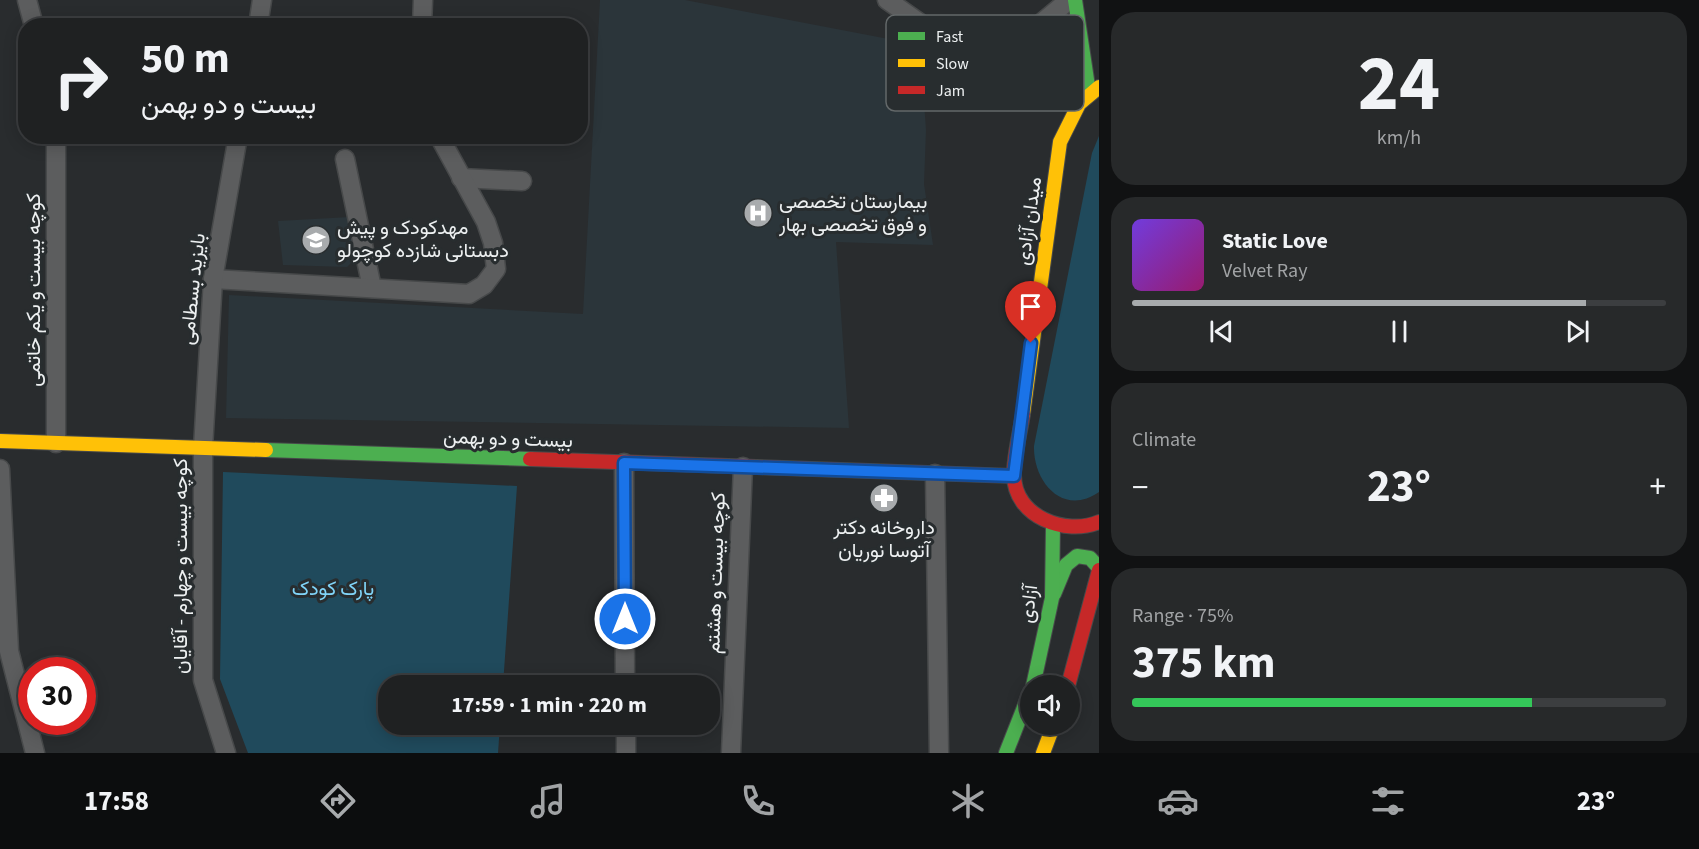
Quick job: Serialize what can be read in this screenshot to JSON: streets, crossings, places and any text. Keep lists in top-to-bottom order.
{
  "streets": {
    "main road": ["میدان آزادی", "بیست و دو بهمن", "آزادی"],
    "street": [
      "بایزید بسطامی",
      "کوچه بیست و یکم خاتمی",
      "کوچه بیست و چهارم - آقایان",
      "کوچه بیست و هشتم"
    ]
  },
  "crossings": [
    ["میدان آزادی", "بیست و دو بهمن"],
    ["بایزید بسطامی", "بیست و دو بهمن"],
    ["بایزید بسطامی", "کوچه بیست و چهارم - آقایان"],
    ["کوچه بیست و یکم خاتمی", "بیست و دو بهمن"],
    ["بیست و دو بهمن", "کوچه بیست و چهارم - آقایان"],
    ["بیست و دو بهمن", "کوچه بیست و هشتم"]
  ],
  "parks": ["پارک کودک"],
  "places": {
    "hospital": ["بیمارستان تخصصی و فوق تخصصی بهار"],
    "school or university": ["مهدکودک و پیش دبستانی شازده کوچولو"],
    "pharmacy": ["داروخانه دکتر آتوسا نوریان"]
  },
  "legend": ["Fast", "Slow", "Jam"],
  "page": {
    "tile": [
      ["24", "km/h"],
      "Climate",
      ["Range · 75%", "375 km"]
    ],
    "turn": ["50 m", "بیست و دو بهمن"],
    "song": ["Static Love", "Velvet Ray"],
    "heat": ["−", "23°", "+"],
    "limit": "30",
    "trip": "17:59 · 1 min · 220 m",
    "tabs": ["17:58", "23°"]
  }
}
